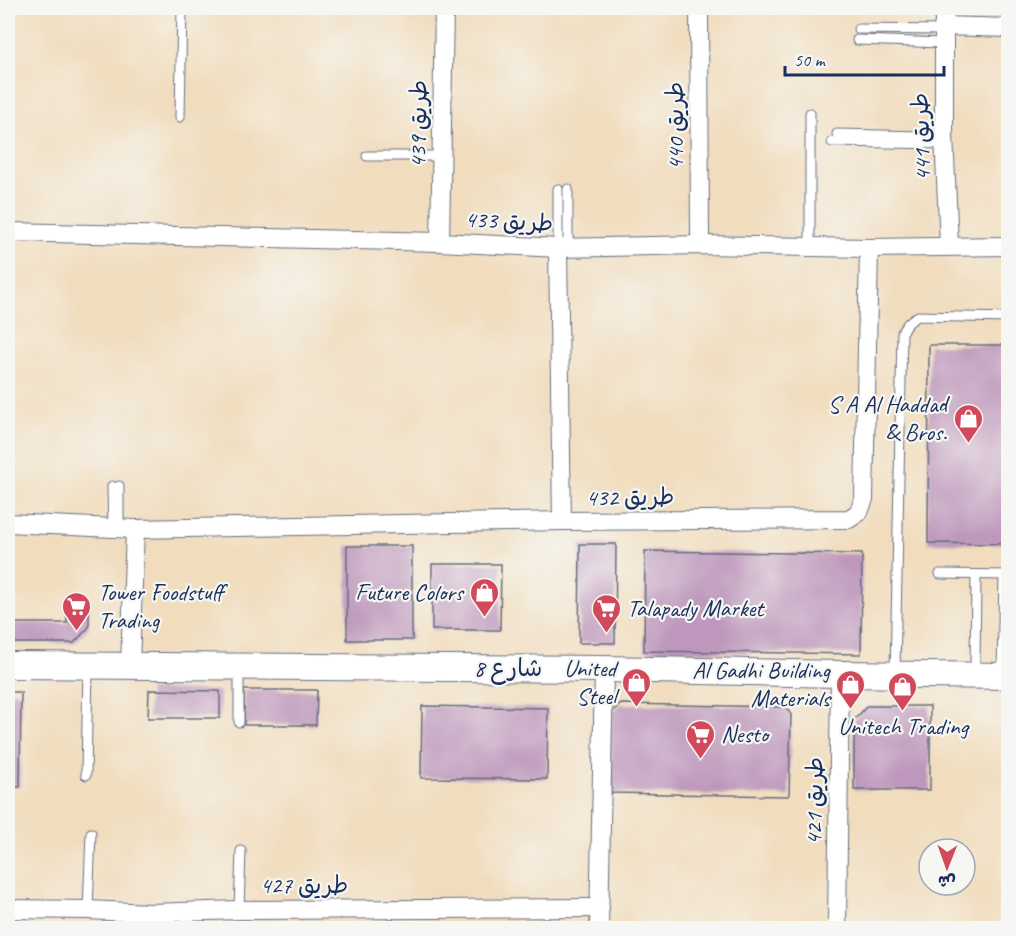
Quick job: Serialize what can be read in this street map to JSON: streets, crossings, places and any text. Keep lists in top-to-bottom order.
{
  "streets": {
    "street": [
      "طريق 439",
      "طريق 440",
      "طريق 441",
      "طريق 433",
      "طريق 432",
      "شارع 8",
      "طريق 421",
      "طريق 427"
    ]
  },
  "crossings": [
    ["طريق 439", "طريق 433"],
    ["طريق 440", "طريق 433"],
    ["طريق 441", "طريق 433"],
    ["طريق 433", "طريق 432"],
    ["شارع 8", "طريق 421"]
  ],
  "places": {
    "shop": [
      "S A Al Haddad & Bros.",
      "Future Colors",
      "United Steel",
      "Al Gadhi Building Materials",
      "Unitech Trading"
    ],
    "supermarket": ["Tower Foodstuff Trading", "Talapady Market", "Nesto"]
  },
  "scale_bar": "50 m",
  "north": "bottom"
}
